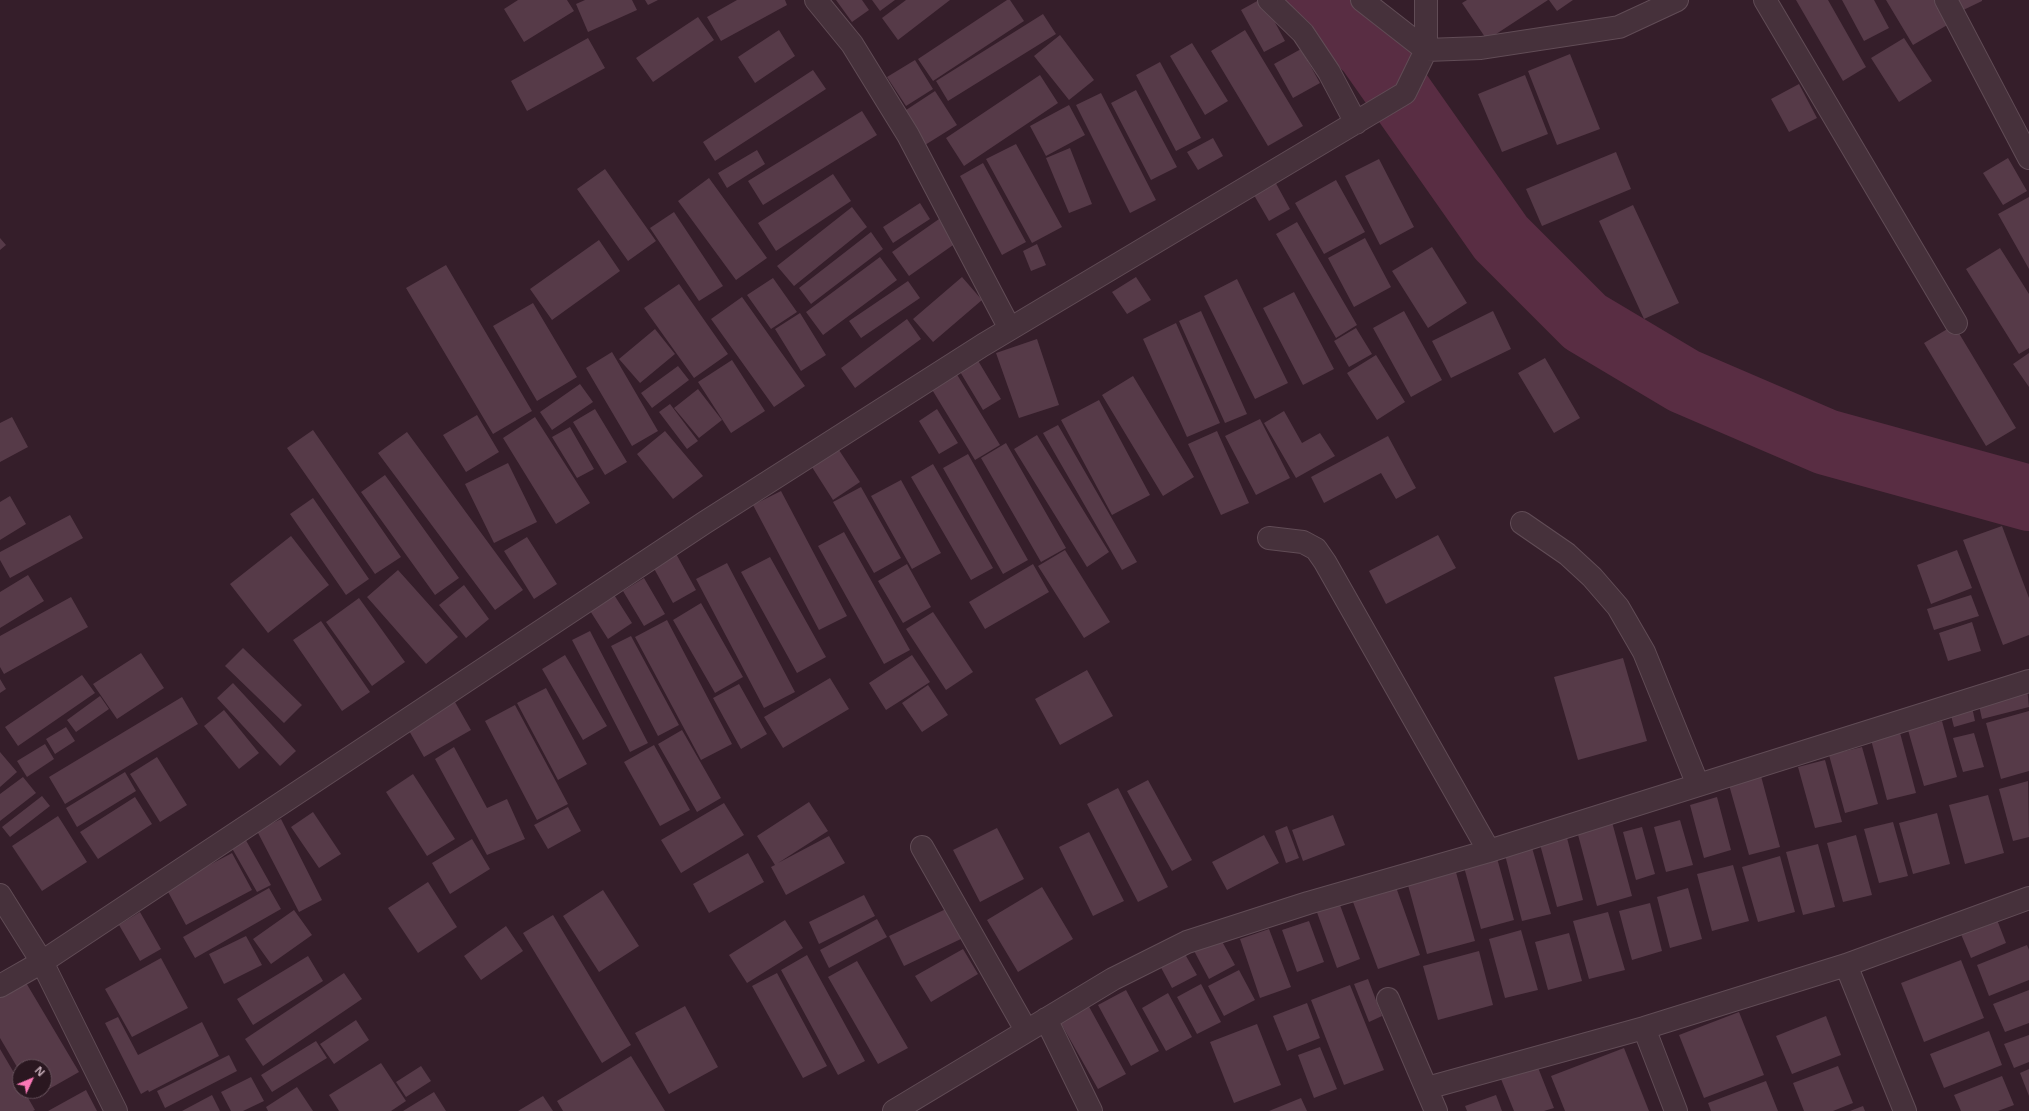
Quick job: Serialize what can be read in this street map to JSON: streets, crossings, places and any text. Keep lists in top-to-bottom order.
{
  "north": "top right"
}
